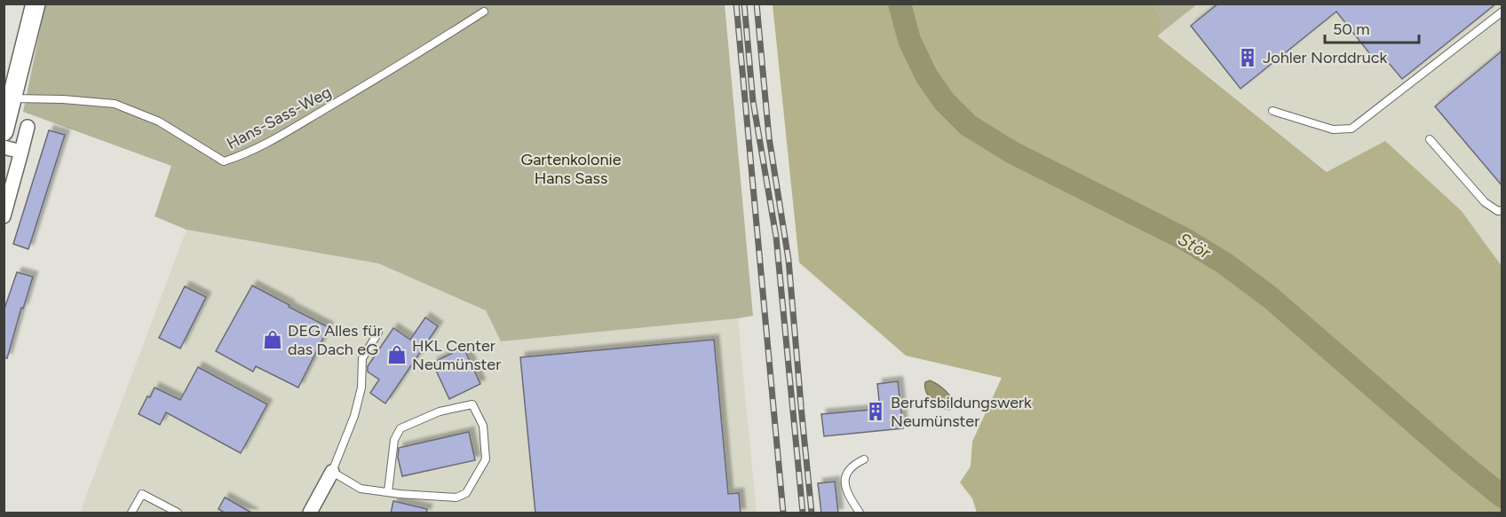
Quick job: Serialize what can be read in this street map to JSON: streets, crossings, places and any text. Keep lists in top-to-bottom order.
{
  "streets": {
    "lane": ["Hans-Sass-Weg"]
  },
  "water": ["Stör"],
  "parks": ["Gartenkolonie Hans Sass"],
  "places": {
    "building": ["Johler Norddruck", "Berufsbildungswerk Neumünster"],
    "shop": ["DEG Alles für das Dach eG", "HKL Center Neumünster"]
  },
  "scale_bar": "50 m"
}
